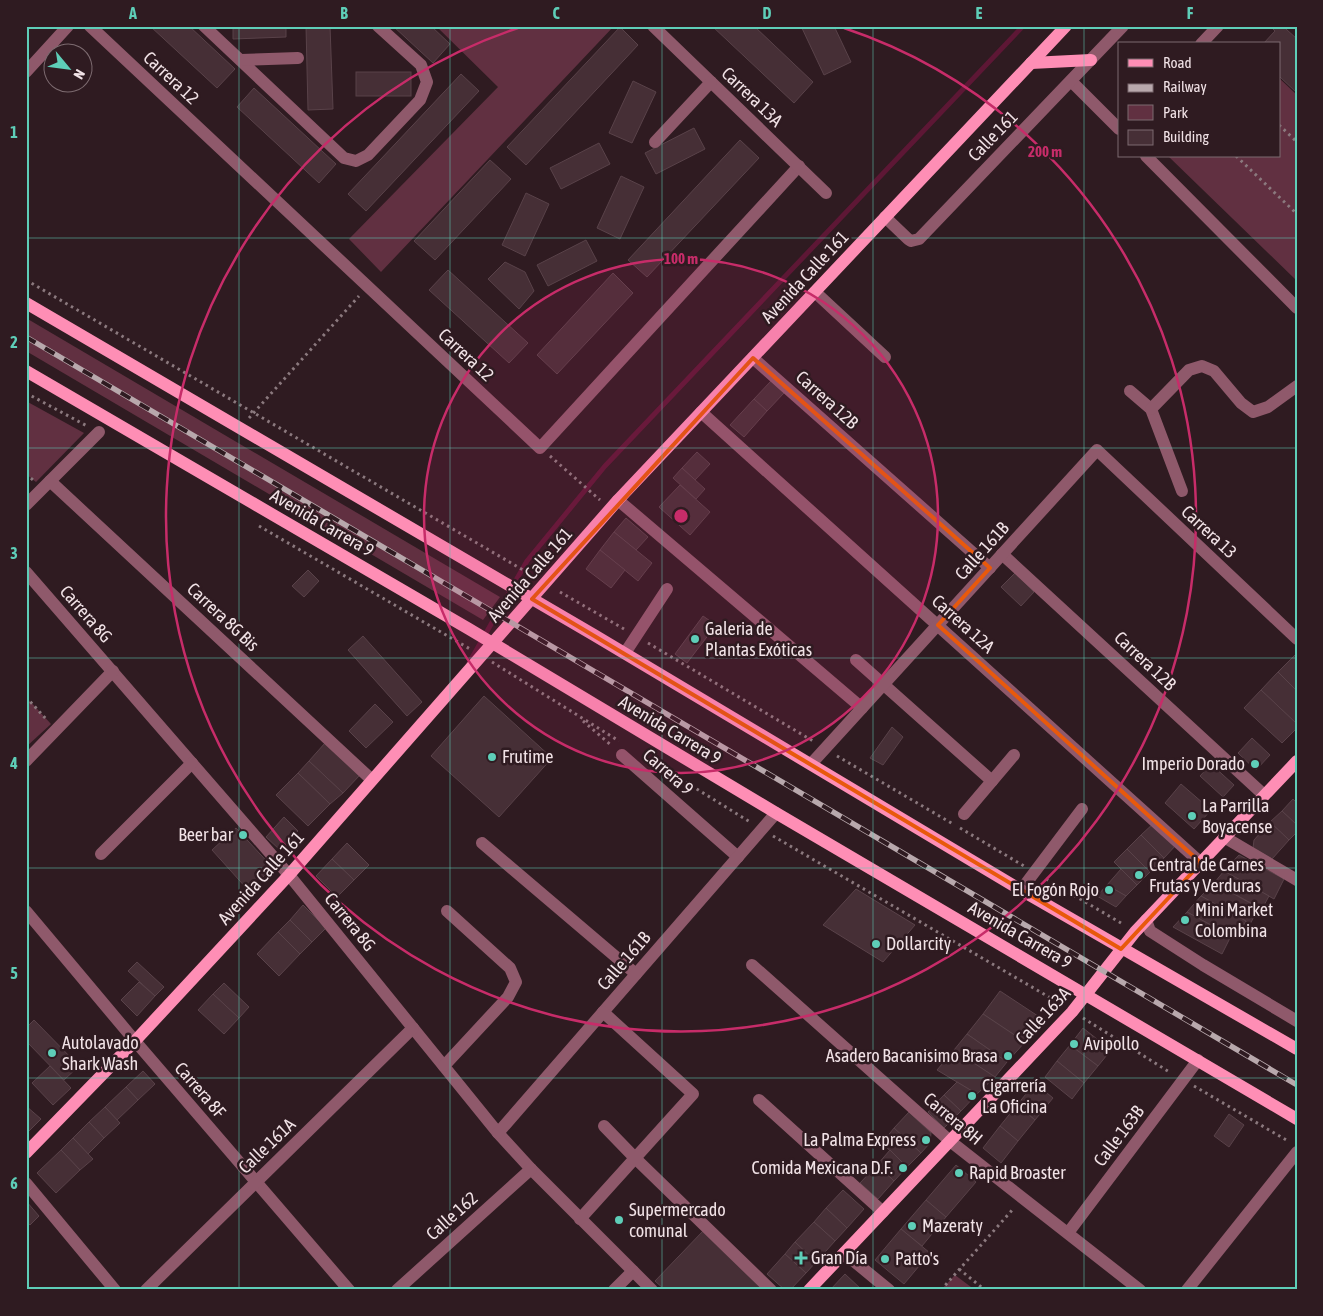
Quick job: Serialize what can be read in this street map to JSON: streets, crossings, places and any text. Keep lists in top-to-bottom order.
{
  "streets": {
    "main road": ["Avenida Calle 161", "Avenida Carrera 9", "Calle 163A"],
    "street": [
      "Carrera 12",
      "Carrera 13A",
      "Calle 161",
      "Carrera 12B",
      "Carrera 13",
      "Calle 161B",
      "Carrera 8G",
      "Carrera 8G Bis",
      "Carrera 12A",
      "Carrera 9",
      "Carrera 8F",
      "Carrera 8H",
      "Calle 163B",
      "Calle 161A",
      "Calle 162"
    ]
  },
  "crossings": [
    ["Calle 161", "Avenida Calle 161"],
    ["Avenida Calle 161", "Carrera 12B"],
    ["Avenida Calle 161", "Avenida Carrera 9"],
    ["Avenida Calle 161", "Carrera 8G"],
    ["Avenida Calle 161", "Carrera 8G Bis"],
    ["Avenida Calle 161", "Carrera 12A"],
    ["Avenida Calle 161", "Carrera 8F"],
    ["Carrera 12B", "Calle 161B"],
    ["Carrera 12B", "Calle 163A"],
    ["Avenida Carrera 9", "Calle 161B"],
    ["Avenida Carrera 9", "Calle 163A"],
    ["Avenida Carrera 9", "Calle 163B"],
    ["Carrera 13", "Calle 161B"],
    ["Calle 161B", "Carrera 8G"],
    ["Calle 161B", "Carrera 12A"],
    ["Calle 161B", "Carrera 9"],
    ["Carrera 8G", "Calle 161A"],
    ["Carrera 8G", "Calle 162"],
    ["Carrera 12A", "Calle 163A"],
    ["Calle 163A", "Carrera 8H"],
    ["Carrera 8F", "Calle 161A"],
    ["Carrera 8H", "Calle 163B"]
  ],
  "places": {
    "other": [
      "Galeria de Plantas Exóticas",
      "Frutime",
      "Imperio Dorado",
      "La Parrilla Boyacense",
      "Beer bar",
      "Central de Carnes Frutas y Verduras",
      "El Fogón Rojo",
      "Mini Market Colombina",
      "Dollarcity",
      "Avipollo",
      "Autolavado Shark Wash",
      "Asadero Bacanisimo Brasa",
      "Cigarrería La Oficina",
      "La Palma Express",
      "Comida Mexicana D.F.",
      "Rapid Broaster",
      "Supermercado comunal",
      "Mazeraty",
      "Patto's"
    ],
    "health": ["Gran Día"]
  },
  "legend": [
    "Road",
    "Railway",
    "Park",
    "Building"
  ],
  "north": "bottom right",
  "grid": {
    "columns": [
      "A",
      "B",
      "C",
      "D",
      "E",
      "F"
    ],
    "rows": [
      "1",
      "2",
      "3",
      "4",
      "5",
      "6"
    ]
  },
  "rings": ["200 m", "100 m"]
}
